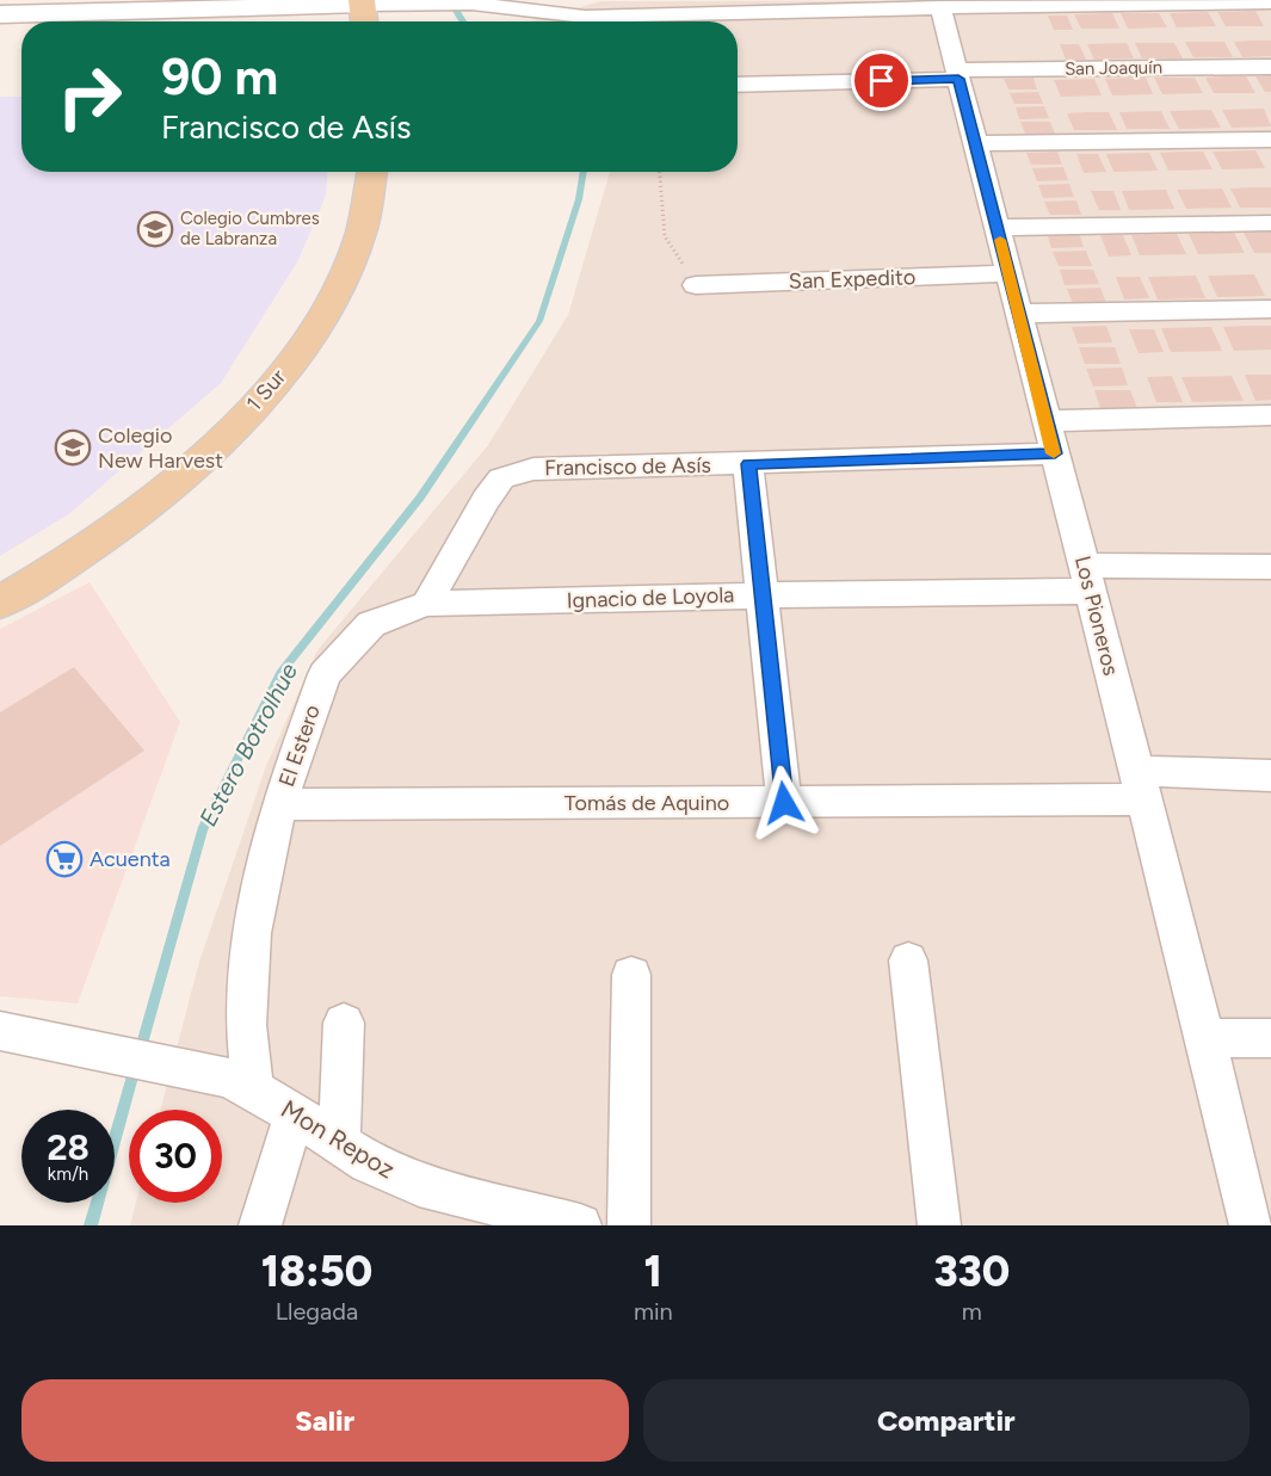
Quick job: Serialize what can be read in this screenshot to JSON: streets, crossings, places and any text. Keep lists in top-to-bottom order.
{
  "streets": {
    "main road": ["1 Sur"],
    "street": [
      "San Joaquín",
      "San Expedito",
      "Francisco de Asís",
      "Ignacio de Loyola",
      "Los Pioneros",
      "El Estero",
      "Tomás de Aquino",
      "Mon Repoz"
    ]
  },
  "crossings": [
    ["San Joaquín", "Los Pioneros"],
    ["San Expedito", "Los Pioneros"],
    ["Francisco de Asís", "Ignacio de Loyola"],
    ["Francisco de Asís", "Los Pioneros"],
    ["Francisco de Asís", "El Estero"],
    ["Ignacio de Loyola", "Los Pioneros"],
    ["Ignacio de Loyola", "El Estero"],
    ["Los Pioneros", "Tomás de Aquino"],
    ["El Estero", "Tomás de Aquino"],
    ["El Estero", "Mon Repoz"]
  ],
  "water": ["Estero Botrolhue"],
  "places": {
    "school or university": ["Colegio Cumbres de Labranza", "Colegio New Harvest"],
    "supermarket": ["Acuenta"]
  },
  "page": {
    "turn": ["90 m", "Francisco de Asís"],
    "speed": "28 km/h",
    "limit": "30",
    "eta": [
      "18:50",
      "Llegada",
      "1",
      "min",
      "330",
      "m"
    ],
    "buttons": ["Salir", "Compartir"]
  }
}
